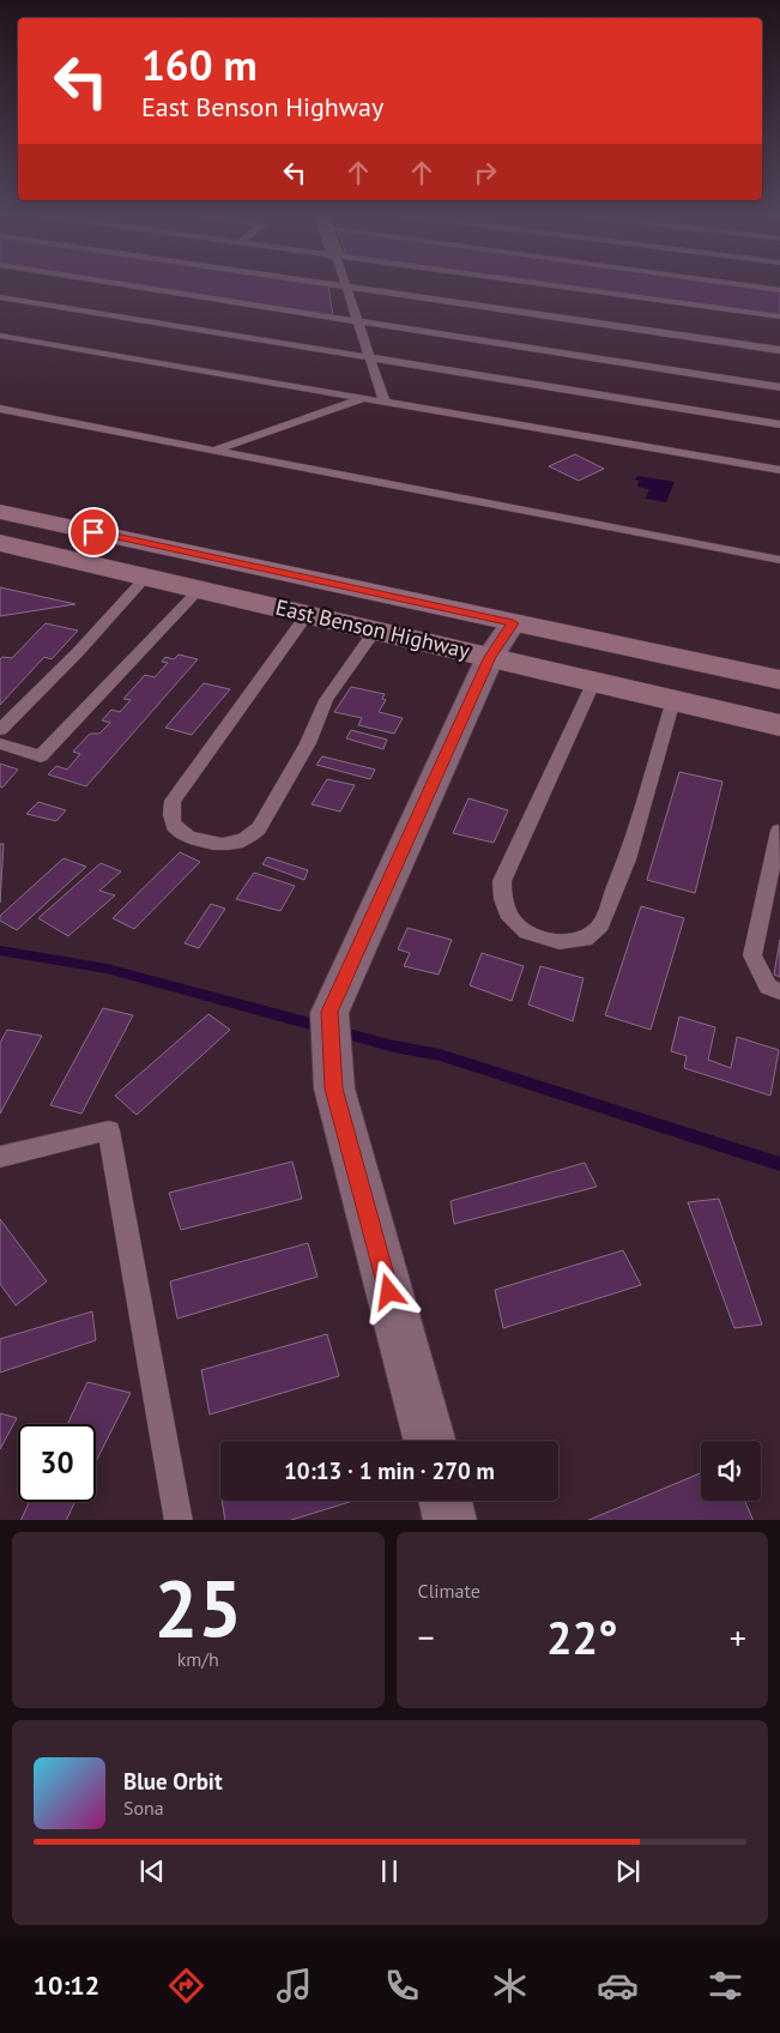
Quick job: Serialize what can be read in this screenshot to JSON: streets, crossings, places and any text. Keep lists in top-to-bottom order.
{
  "streets": {
    "main road": ["East Benson Highway"]
  },
  "page": {
    "turn": ["160 m", "East Benson Highway"],
    "limit": "30",
    "trip": "10:13 · 1 min · 270 m",
    "tile": [
      ["25", "km/h"],
      "Climate"
    ],
    "heat": ["−", "22°", "+"],
    "song": ["Blue Orbit", "Sona"],
    "tabs": "10:12"
  }
}
